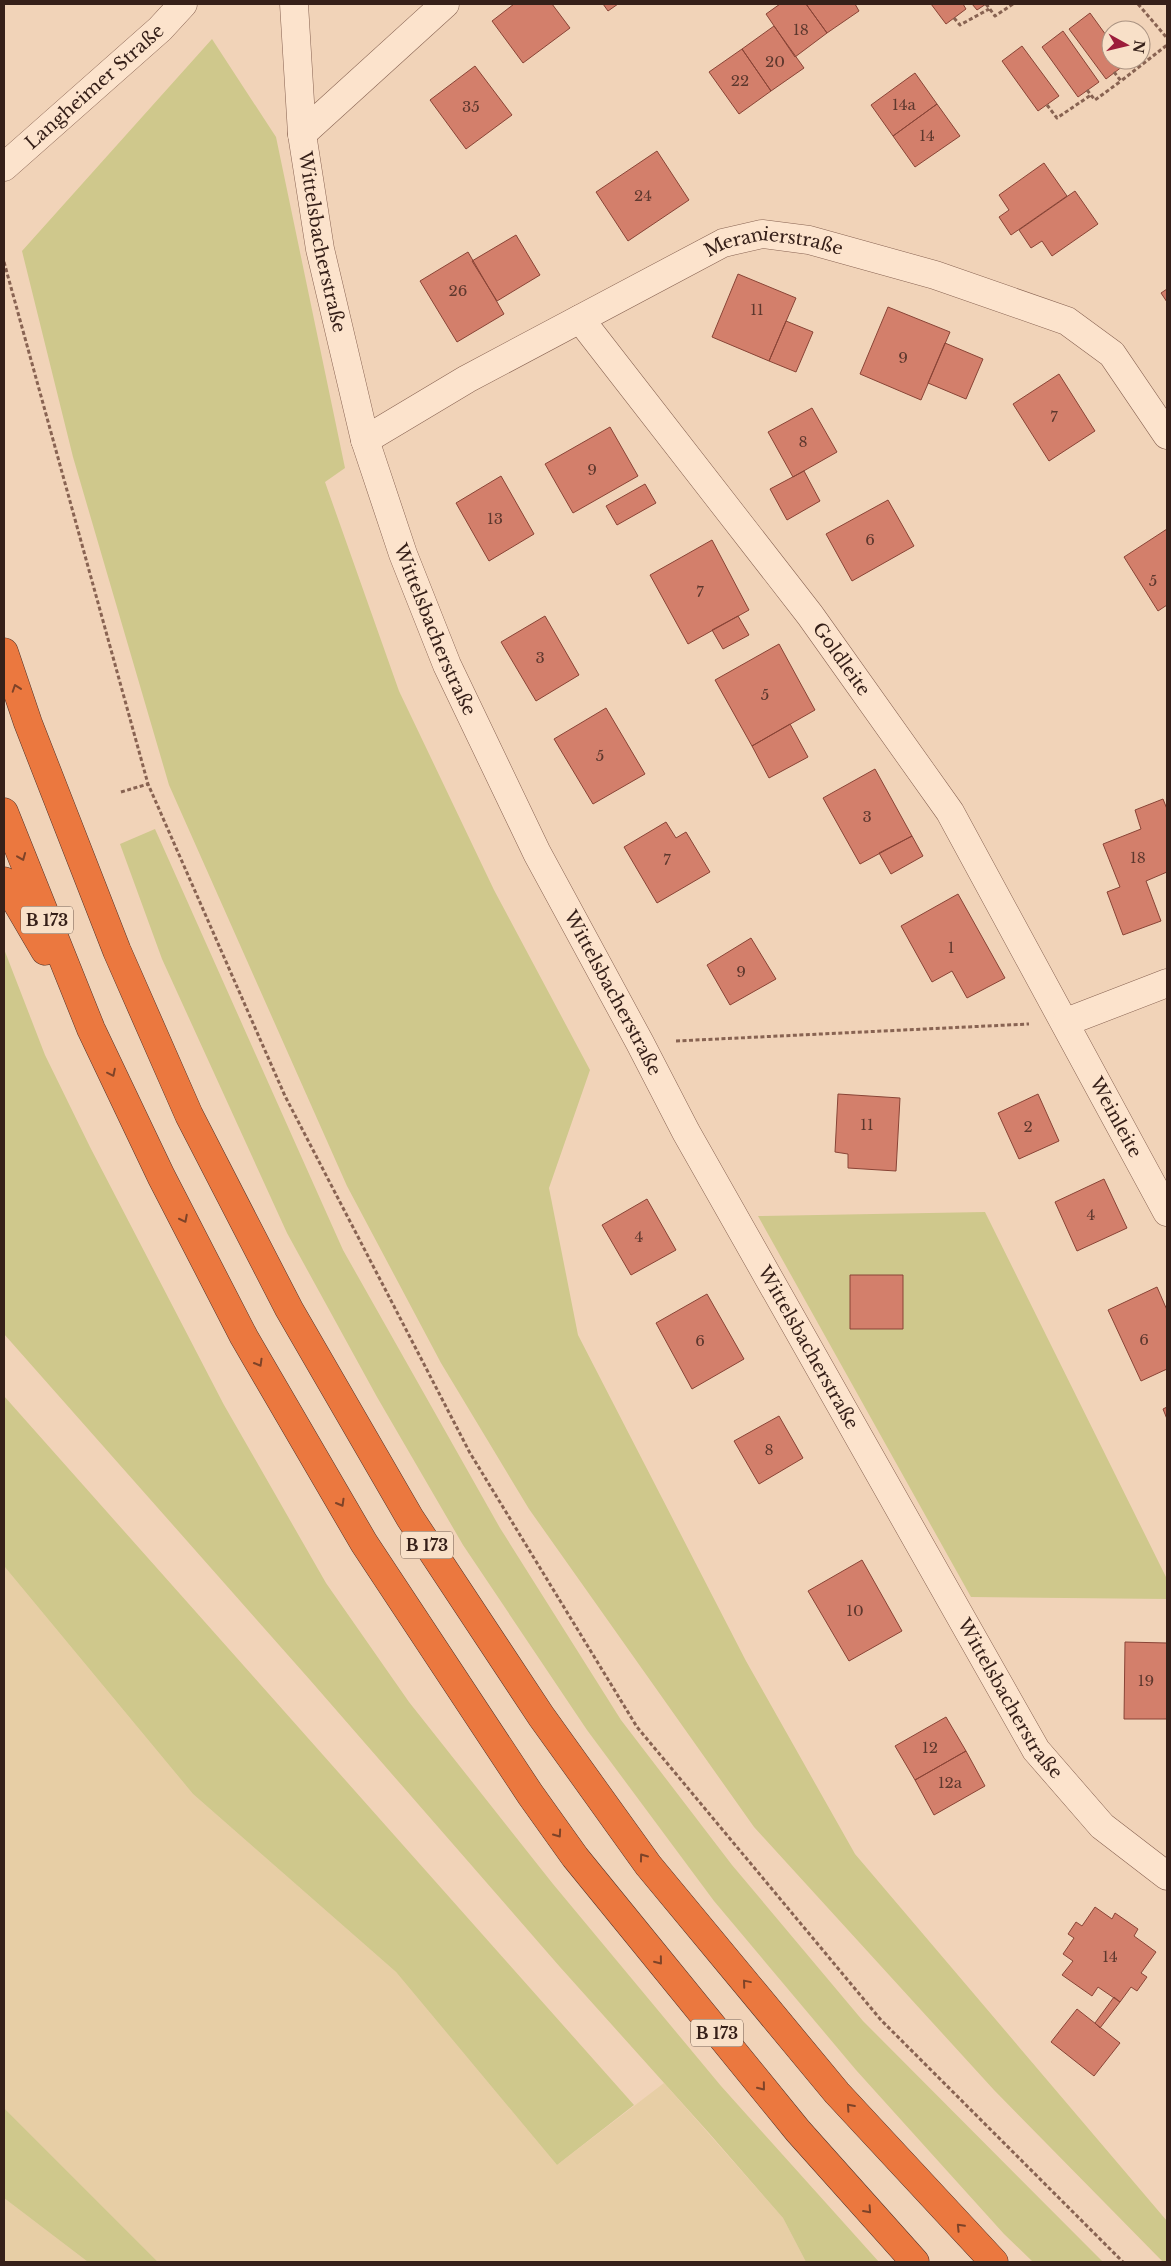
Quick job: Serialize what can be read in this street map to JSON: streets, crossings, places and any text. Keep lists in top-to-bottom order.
{
  "streets": {
    "highway": ["B 173"],
    "street": [
      "Langheimer Straße",
      "Wittelsbacherstraße",
      "Meranierstraße",
      "Goldleite",
      "Weinleite"
    ]
  },
  "crossings": [
    ["Wittelsbacherstraße", "Meranierstraße"],
    ["Meranierstraße", "Goldleite"],
    ["Goldleite", "Weinleite"]
  ],
  "house_numbers": [
    "18",
    "20",
    "22",
    "14a",
    "35",
    "14",
    "24",
    "26",
    "11",
    "9",
    "7",
    "8",
    "9",
    "13",
    "6",
    "5",
    "7",
    "3",
    "5",
    "5",
    "3",
    "18",
    "7",
    "1",
    "9",
    "11",
    "2",
    "4",
    "4",
    "6",
    "6",
    "8",
    "10",
    "19",
    "12",
    "12a",
    "14"
  ],
  "north": "right"
}
